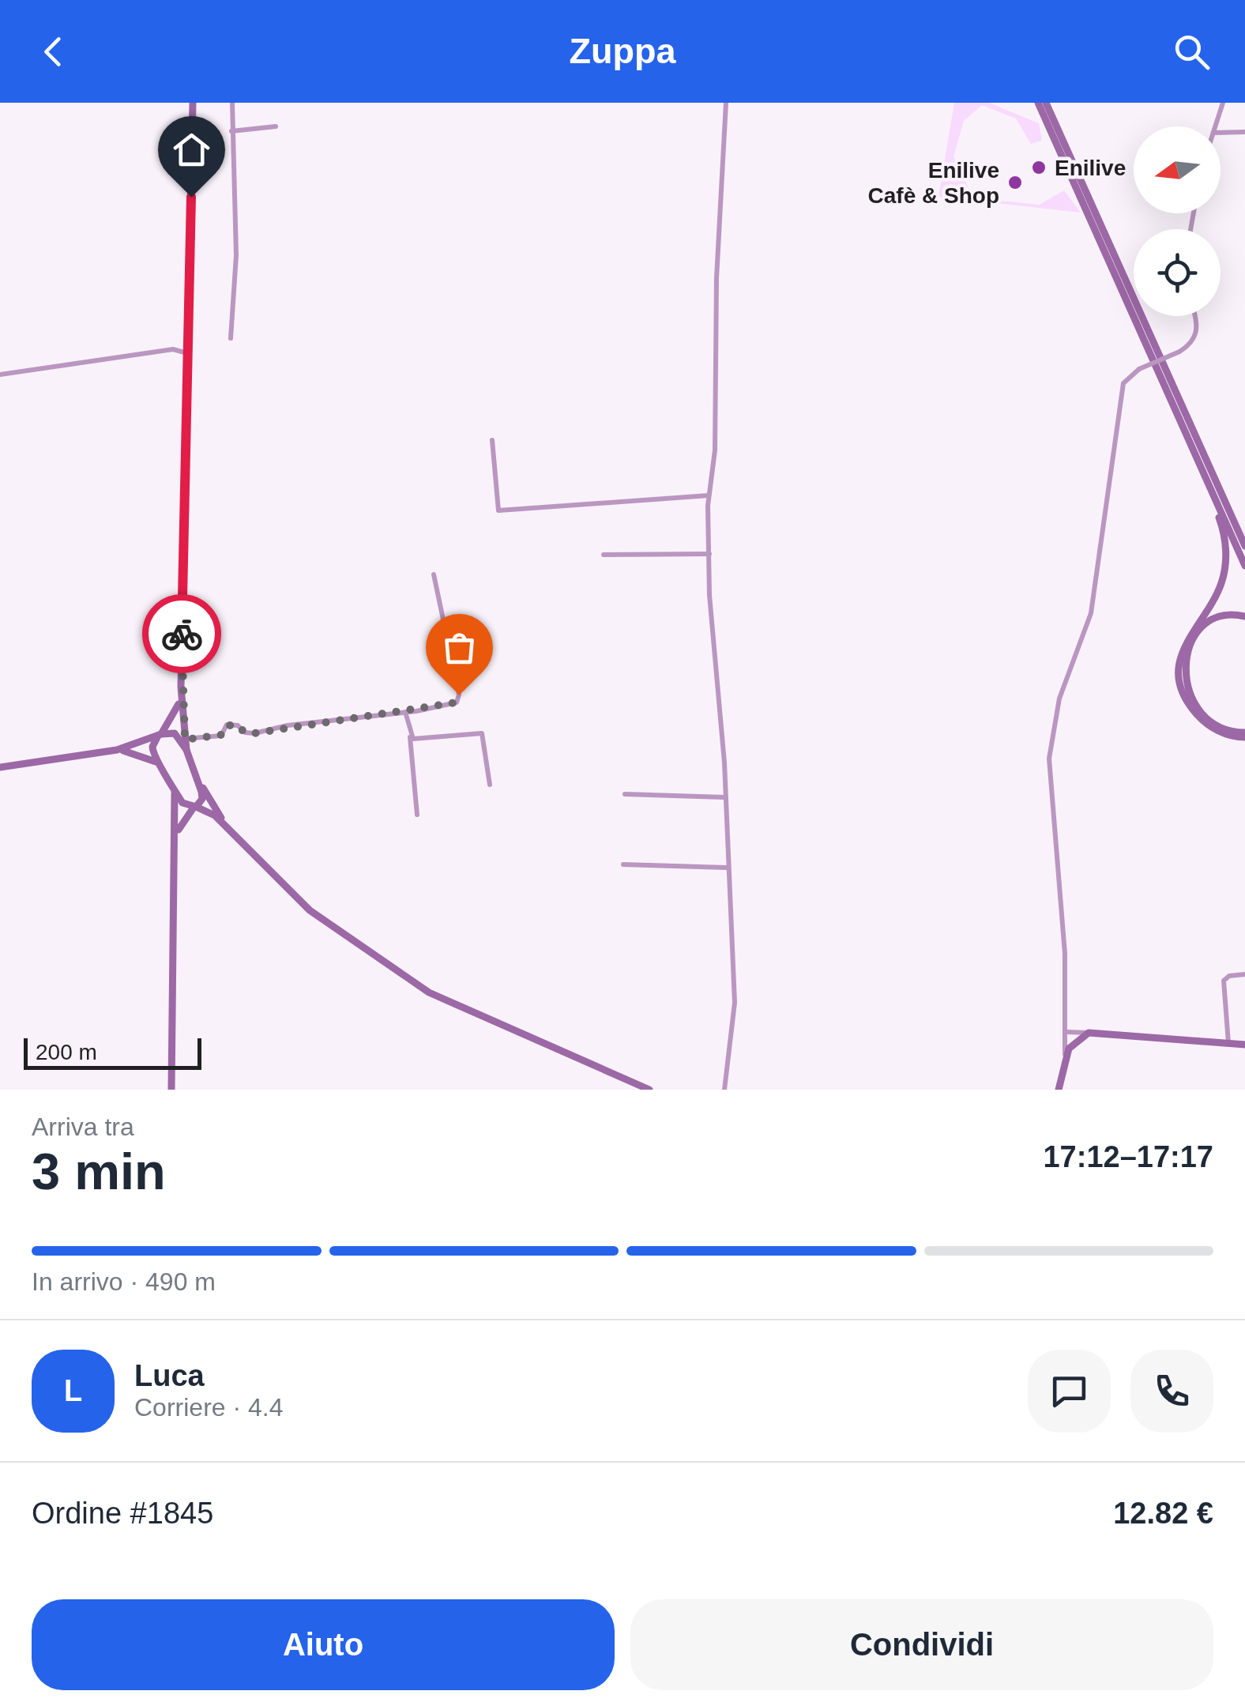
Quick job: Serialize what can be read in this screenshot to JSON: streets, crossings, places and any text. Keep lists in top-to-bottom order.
{
  "places": ["Enilive", "Enilive Cafè & Shop"],
  "scale_bar": "200 m",
  "north": "left",
  "page": {
    "header": "Zuppa",
    "scale": "200 m",
    "heading": ["3 min", "Arriva tra", "17:12–17:17"],
    "panel": [
      "Luca",
      "Corriere · 4.4",
      "Ordine #1845",
      "12.82 €"
    ],
    "bar": "In arrivo · 490 m",
    "round": "L",
    "buttons": ["Aiuto", "Condividi"]
  }
}
